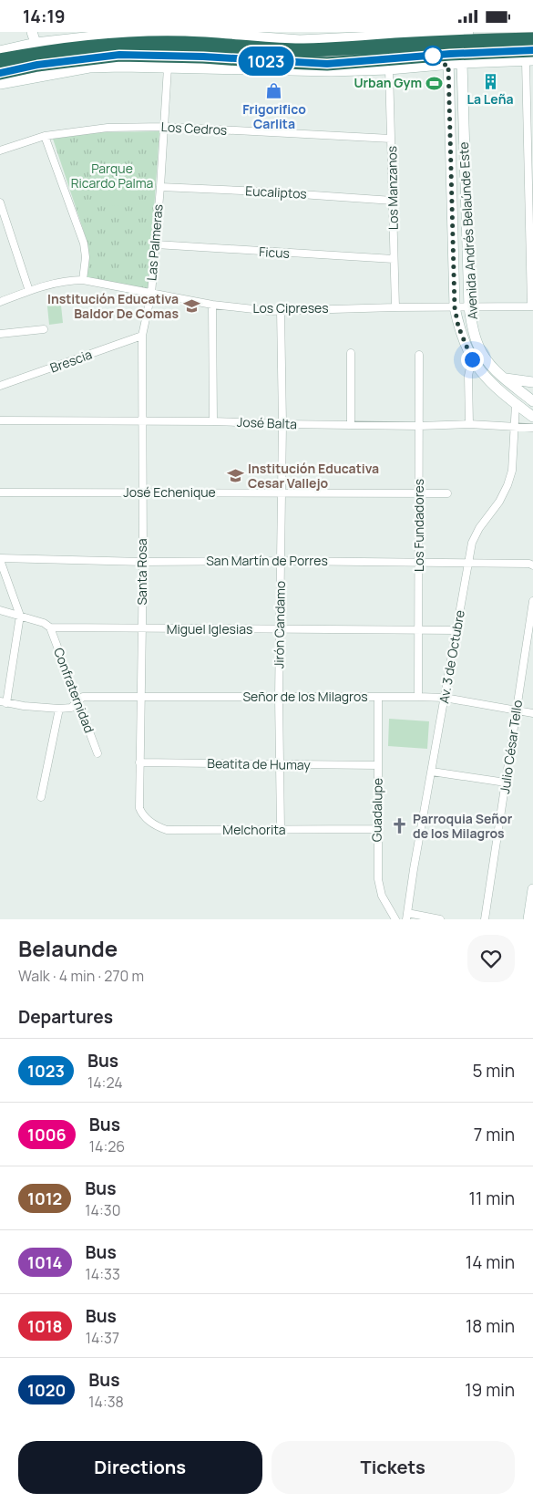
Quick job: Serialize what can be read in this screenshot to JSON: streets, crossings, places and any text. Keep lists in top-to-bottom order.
{
  "streets": {
    "main road": ["Avenida Andrés Belaúnde Este"],
    "street": [
      "Los Cedros",
      "Los Manzanos",
      "Eucaliptos",
      "Las Palmeras",
      "Ficus",
      "Los Cipreses",
      "Brescia",
      "José Balta",
      "José Echenique",
      "Los Fundadores",
      "San Martín de Porres",
      "Santa Rosa",
      "Jirón Candamo",
      "Miguel Iglesias",
      "Av. 3 de Octubre",
      "Confraternidad",
      "Señor de los Milagros",
      "Julio César Tello",
      "Beatita de Humay",
      "Guadalupe",
      "Melchorita"
    ]
  },
  "crossings": [
    ["Los Cedros", "Los Manzanos"],
    ["Los Cedros", "Las Palmeras"],
    ["Los Manzanos", "Eucaliptos"],
    ["Los Manzanos", "Ficus"],
    ["Los Manzanos", "Los Cipreses"],
    ["Eucaliptos", "Las Palmeras"],
    ["Avenida Andrés Belaúnde Este", "Los Cipreses"],
    ["Avenida Andrés Belaúnde Este", "Av. 3 de Octubre"],
    ["Las Palmeras", "Ficus"],
    ["Las Palmeras", "Los Cipreses"],
    ["Las Palmeras", "Brescia"],
    ["Las Palmeras", "Santa Rosa"],
    ["Los Cipreses", "Jirón Candamo"],
    ["Brescia", "Santa Rosa"],
    ["José Balta", "Los Fundadores"],
    ["José Balta", "Santa Rosa"],
    ["José Balta", "Jirón Candamo"],
    ["José Balta", "Av. 3 de Octubre"],
    ["José Echenique", "Los Fundadores"],
    ["José Echenique", "Santa Rosa"],
    ["José Echenique", "Jirón Candamo"],
    ["Los Fundadores", "San Martín de Porres"],
    ["Los Fundadores", "Miguel Iglesias"],
    ["Los Fundadores", "Señor de los Milagros"],
    ["San Martín de Porres", "Santa Rosa"],
    ["San Martín de Porres", "Jirón Candamo"],
    ["San Martín de Porres", "Av. 3 de Octubre"],
    ["Santa Rosa", "Miguel Iglesias"],
    ["Santa Rosa", "Señor de los Milagros"],
    ["Santa Rosa", "Beatita de Humay"],
    ["Santa Rosa", "Melchorita"],
    ["Jirón Candamo", "Miguel Iglesias"],
    ["Jirón Candamo", "Señor de los Milagros"],
    ["Jirón Candamo", "Beatita de Humay"],
    ["Jirón Candamo", "Melchorita"],
    ["Miguel Iglesias", "Av. 3 de Octubre"],
    ["Miguel Iglesias", "Confraternidad"],
    ["Av. 3 de Octubre", "Señor de los Milagros"],
    ["Confraternidad", "Señor de los Milagros"],
    ["Señor de los Milagros", "Julio César Tello"],
    ["Señor de los Milagros", "Guadalupe"],
    ["Beatita de Humay", "Guadalupe"],
    ["Guadalupe", "Melchorita"]
  ],
  "parks": ["Parque Ricardo Palma"],
  "places": {
    "building": ["La Leña"],
    "sports": ["Urban Gym"],
    "shop": ["Frigorifico Carlita"],
    "school or university": ["Institución Educativa Baldor De Comas", "Institución Educativa Cesar Vallejo"],
    "church": ["Parroquia Señor de los Milagros"]
  },
  "lines": ["bus line 1023"],
  "page": {
    "status": "14:19",
    "on_map": "1023",
    "heading": [
      ["Belaunde", "Walk · 4 min · 270 m"],
      "Departures"
    ],
    "list": [
      {
        "mark": "1023",
        "name": "Bus",
        "note": "14:24",
        "value": "5 min"
      },
      {
        "mark": "1006",
        "name": "Bus",
        "note": "14:26",
        "value": "7 min"
      },
      {
        "mark": "1012",
        "name": "Bus",
        "note": "14:30",
        "value": "11 min"
      },
      {
        "mark": "1014",
        "name": "Bus",
        "note": "14:33",
        "value": "14 min"
      },
      {
        "mark": "1018",
        "name": "Bus",
        "note": "14:37",
        "value": "18 min"
      },
      {
        "mark": "1020",
        "name": "Bus",
        "note": "14:38",
        "value": "19 min"
      }
    ],
    "buttons": ["Directions", "Tickets"]
  }
}
